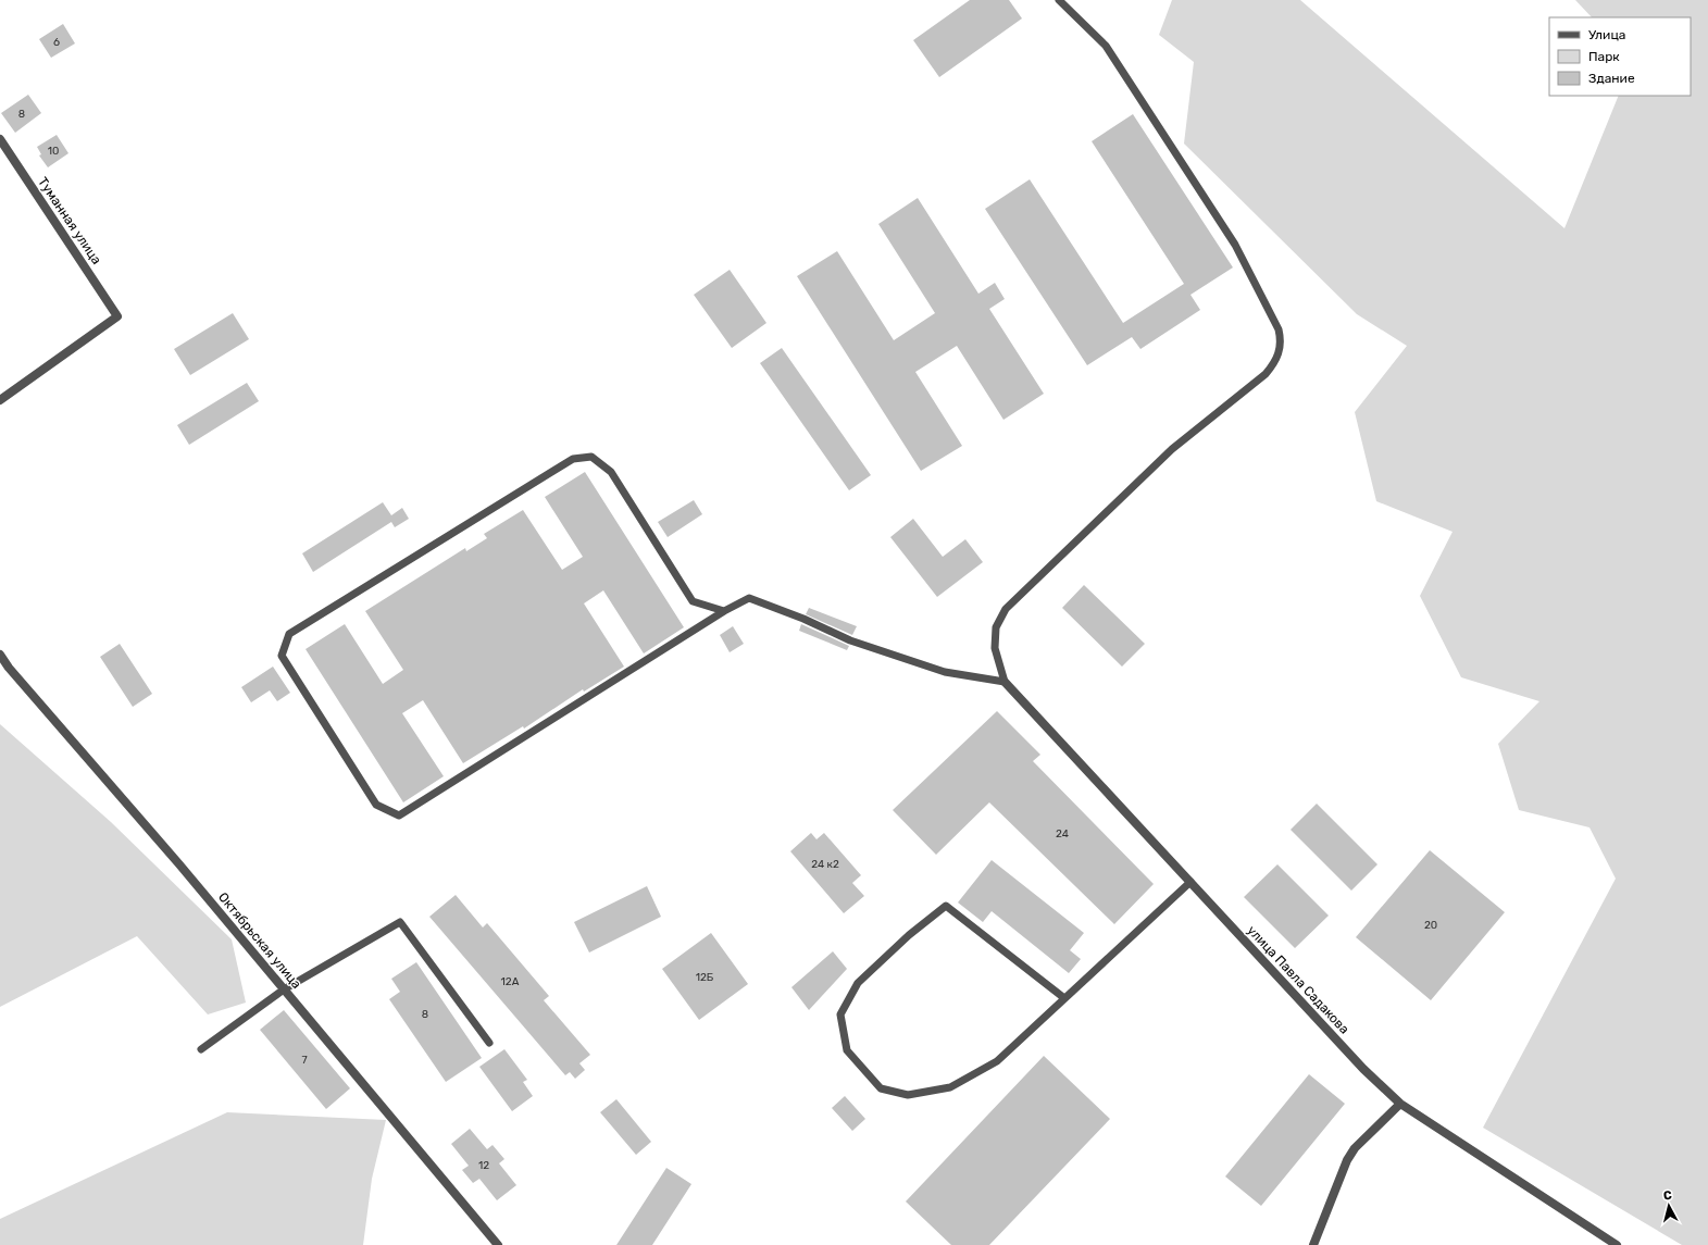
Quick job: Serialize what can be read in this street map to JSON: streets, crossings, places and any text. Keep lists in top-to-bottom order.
{
  "streets": {
    "street": ["Туманная улица", "Октябрьская улица", "улица Павла Садакова"]
  },
  "house_numbers": [
    "6",
    "8",
    "10",
    "24",
    "24 к2",
    "20",
    "12Б",
    "12А",
    "8",
    "7",
    "12"
  ],
  "legend": ["Улица", "Парк", "Здание"],
  "north": "top"
}
